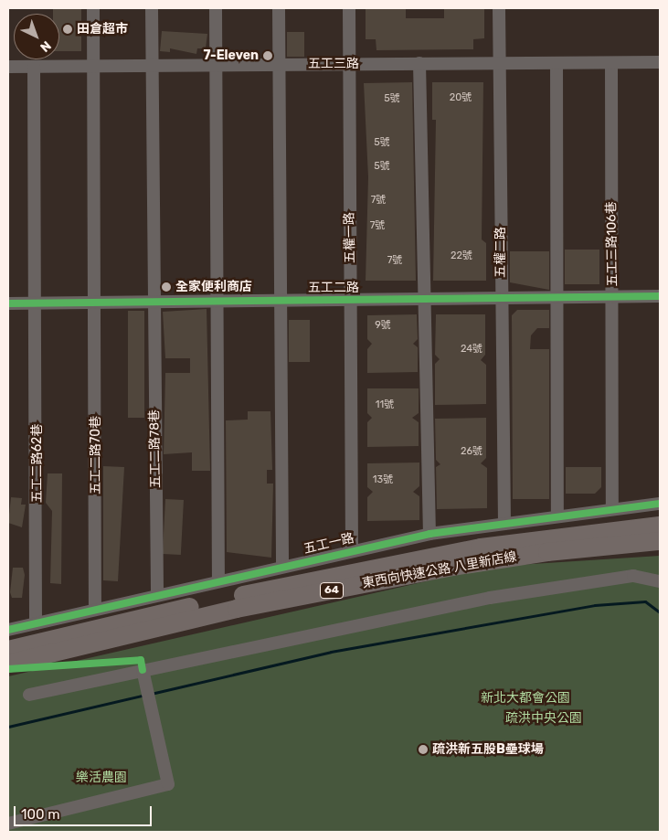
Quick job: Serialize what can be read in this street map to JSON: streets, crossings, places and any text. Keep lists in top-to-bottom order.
{
  "streets": {
    "highway": ["東西向快速公路 八里新店線", "64"],
    "street": [
      "五工三路",
      "五權一路",
      "五工三路106巷",
      "五權二路",
      "五工二路",
      "五工二路78巷",
      "五工二路70巷",
      "五工二路62巷",
      "五工一路"
    ]
  },
  "crossings": [
    ["五工三路", "五權一路"],
    ["五工三路", "五工三路106巷"],
    ["五工三路", "五權二路"],
    ["五工三路", "五工二路78巷"],
    ["五工三路", "五工二路70巷"],
    ["五工三路", "五工二路62巷"],
    ["五權一路", "五工二路"],
    ["五權一路", "五工一路"],
    ["五工三路106巷", "五工二路"],
    ["五工三路106巷", "五工一路"],
    ["五權二路", "五工二路"],
    ["五權二路", "五工一路"],
    ["五工二路", "五工二路78巷"],
    ["五工二路", "五工二路70巷"],
    ["五工二路", "五工二路62巷"],
    ["五工二路78巷", "五工一路"],
    ["五工二路70巷", "五工一路"],
    ["五工二路62巷", "五工一路"]
  ],
  "parks": ["新北大都會公園", "疏洪中央公園", "樂活農園"],
  "places": [
    "田倉超市",
    "7-Eleven",
    "全家便利商店",
    "疏洪新五股B壘球場"
  ],
  "house_numbers": [
    "20號",
    "5號",
    "5號",
    "5號",
    "7號",
    "7號",
    "22號",
    "7號",
    "9號",
    "24號",
    "11號",
    "26號",
    "13號"
  ],
  "scale_bar": "100 m",
  "north": "bottom right"
}
